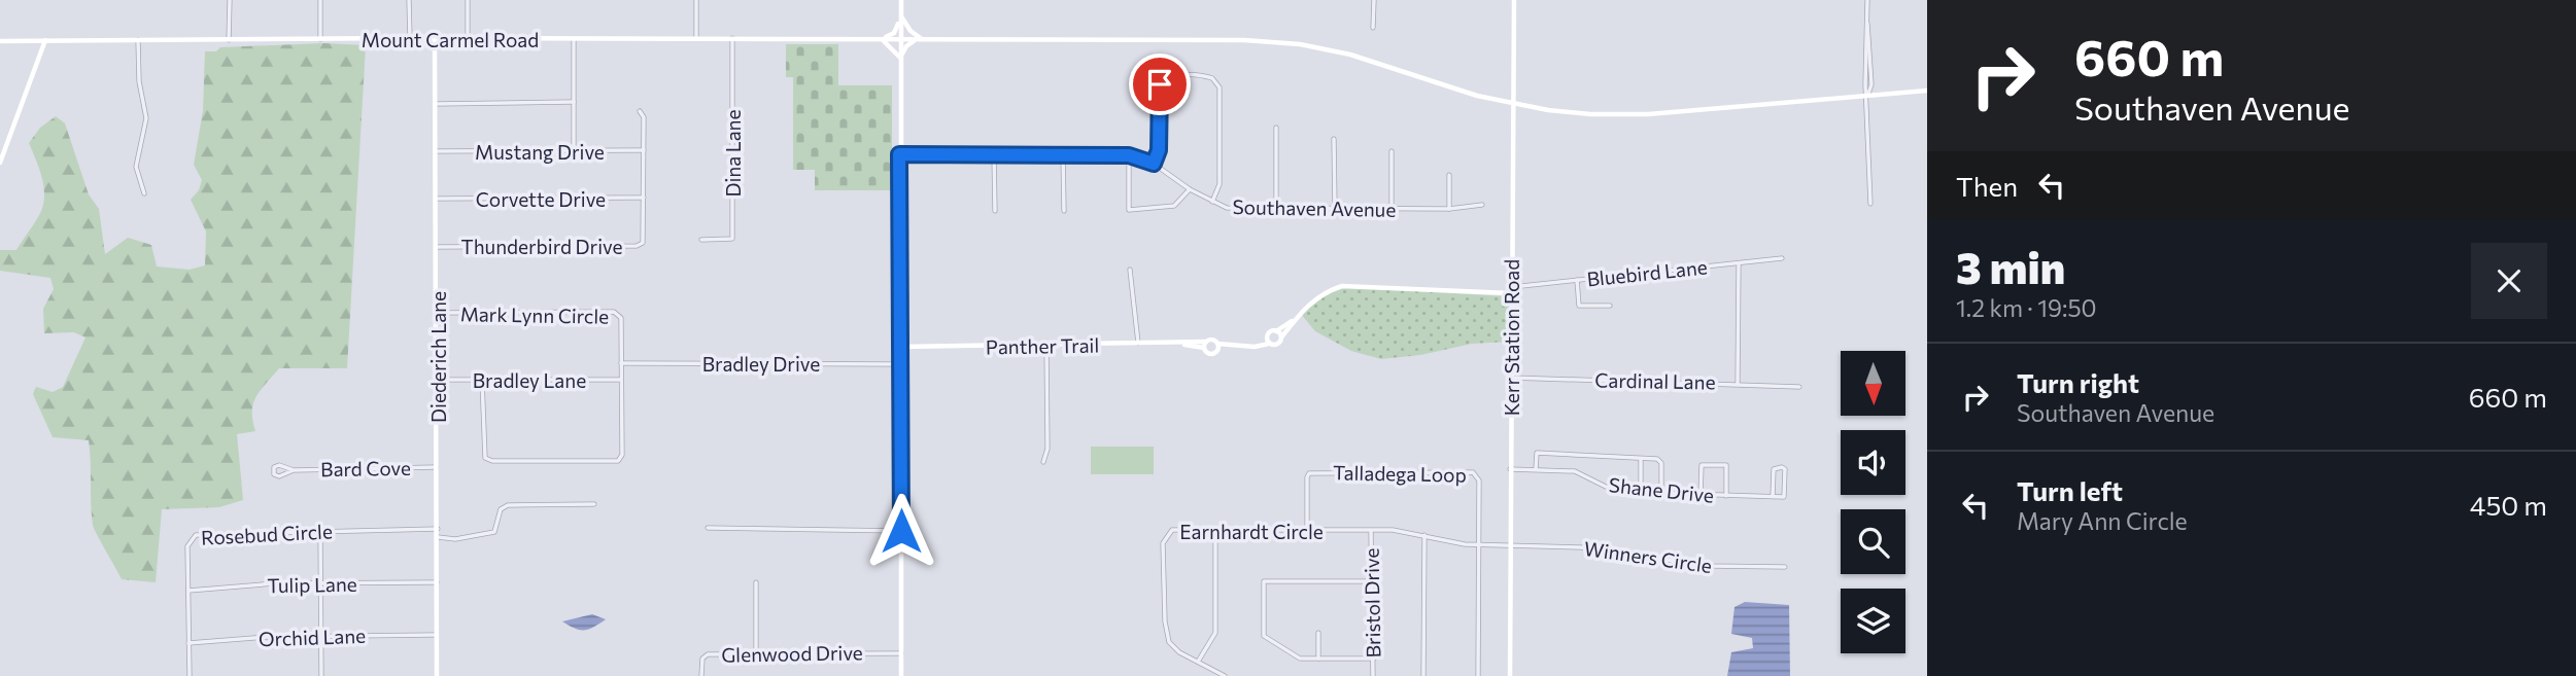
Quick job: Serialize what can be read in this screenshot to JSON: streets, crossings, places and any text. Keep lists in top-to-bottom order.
{
  "streets": {
    "street": [
      "Mount Carmel Road",
      "Mustang Drive",
      "Dina Lane",
      "Corvette Drive",
      "Southaven Avenue",
      "Thunderbird Drive",
      "Bluebird Lane",
      "Mark Lynn Circle",
      "Kerr Station Road",
      "Panther Trail",
      "Diederich Lane",
      "Bradley Drive",
      "Bradley Lane",
      "Cardinal Lane",
      "Bard Cove",
      "Talladega Loop",
      "Shane Drive",
      "Earnhardt Circle",
      "Rosebud Circle",
      "Winners Circle",
      "Tulip Lane",
      "Bristol Drive",
      "Orchid Lane",
      "Glenwood Drive"
    ]
  },
  "crossings": [
    ["Mount Carmel Road", "Dina Lane"],
    ["Mount Carmel Road", "Kerr Station Road"],
    ["Mount Carmel Road", "Diederich Lane"],
    ["Mustang Drive", "Thunderbird Drive"],
    ["Mustang Drive", "Diederich Lane"],
    ["Corvette Drive", "Thunderbird Drive"],
    ["Corvette Drive", "Diederich Lane"],
    ["Thunderbird Drive", "Diederich Lane"],
    ["Bluebird Lane", "Kerr Station Road"],
    ["Mark Lynn Circle", "Diederich Lane"],
    ["Mark Lynn Circle", "Bradley Drive"],
    ["Mark Lynn Circle", "Bradley Lane"],
    ["Kerr Station Road", "Cardinal Lane"],
    ["Kerr Station Road", "Shane Drive"],
    ["Kerr Station Road", "Earnhardt Circle"],
    ["Kerr Station Road", "Winners Circle"],
    ["Diederich Lane", "Bradley Lane"],
    ["Diederich Lane", "Bard Cove"],
    ["Diederich Lane", "Rosebud Circle"],
    ["Diederich Lane", "Tulip Lane"],
    ["Diederich Lane", "Orchid Lane"],
    ["Talladega Loop", "Earnhardt Circle"],
    ["Earnhardt Circle", "Winners Circle"],
    ["Earnhardt Circle", "Bristol Drive"],
    ["Rosebud Circle", "Tulip Lane"],
    ["Rosebud Circle", "Orchid Lane"]
  ],
  "north": "bottom",
  "page": {
    "turn": ["660 m", "Southaven Avenue"],
    "then": "Then",
    "heading": ["3 min", "1.2 km · 19:50"],
    "list": [
      {
        "name": "Turn right",
        "note": "Southaven Avenue",
        "value": "660 m"
      },
      {
        "name": "Turn left",
        "note": "Mary Ann Circle",
        "value": "450 m"
      }
    ]
  }
}
